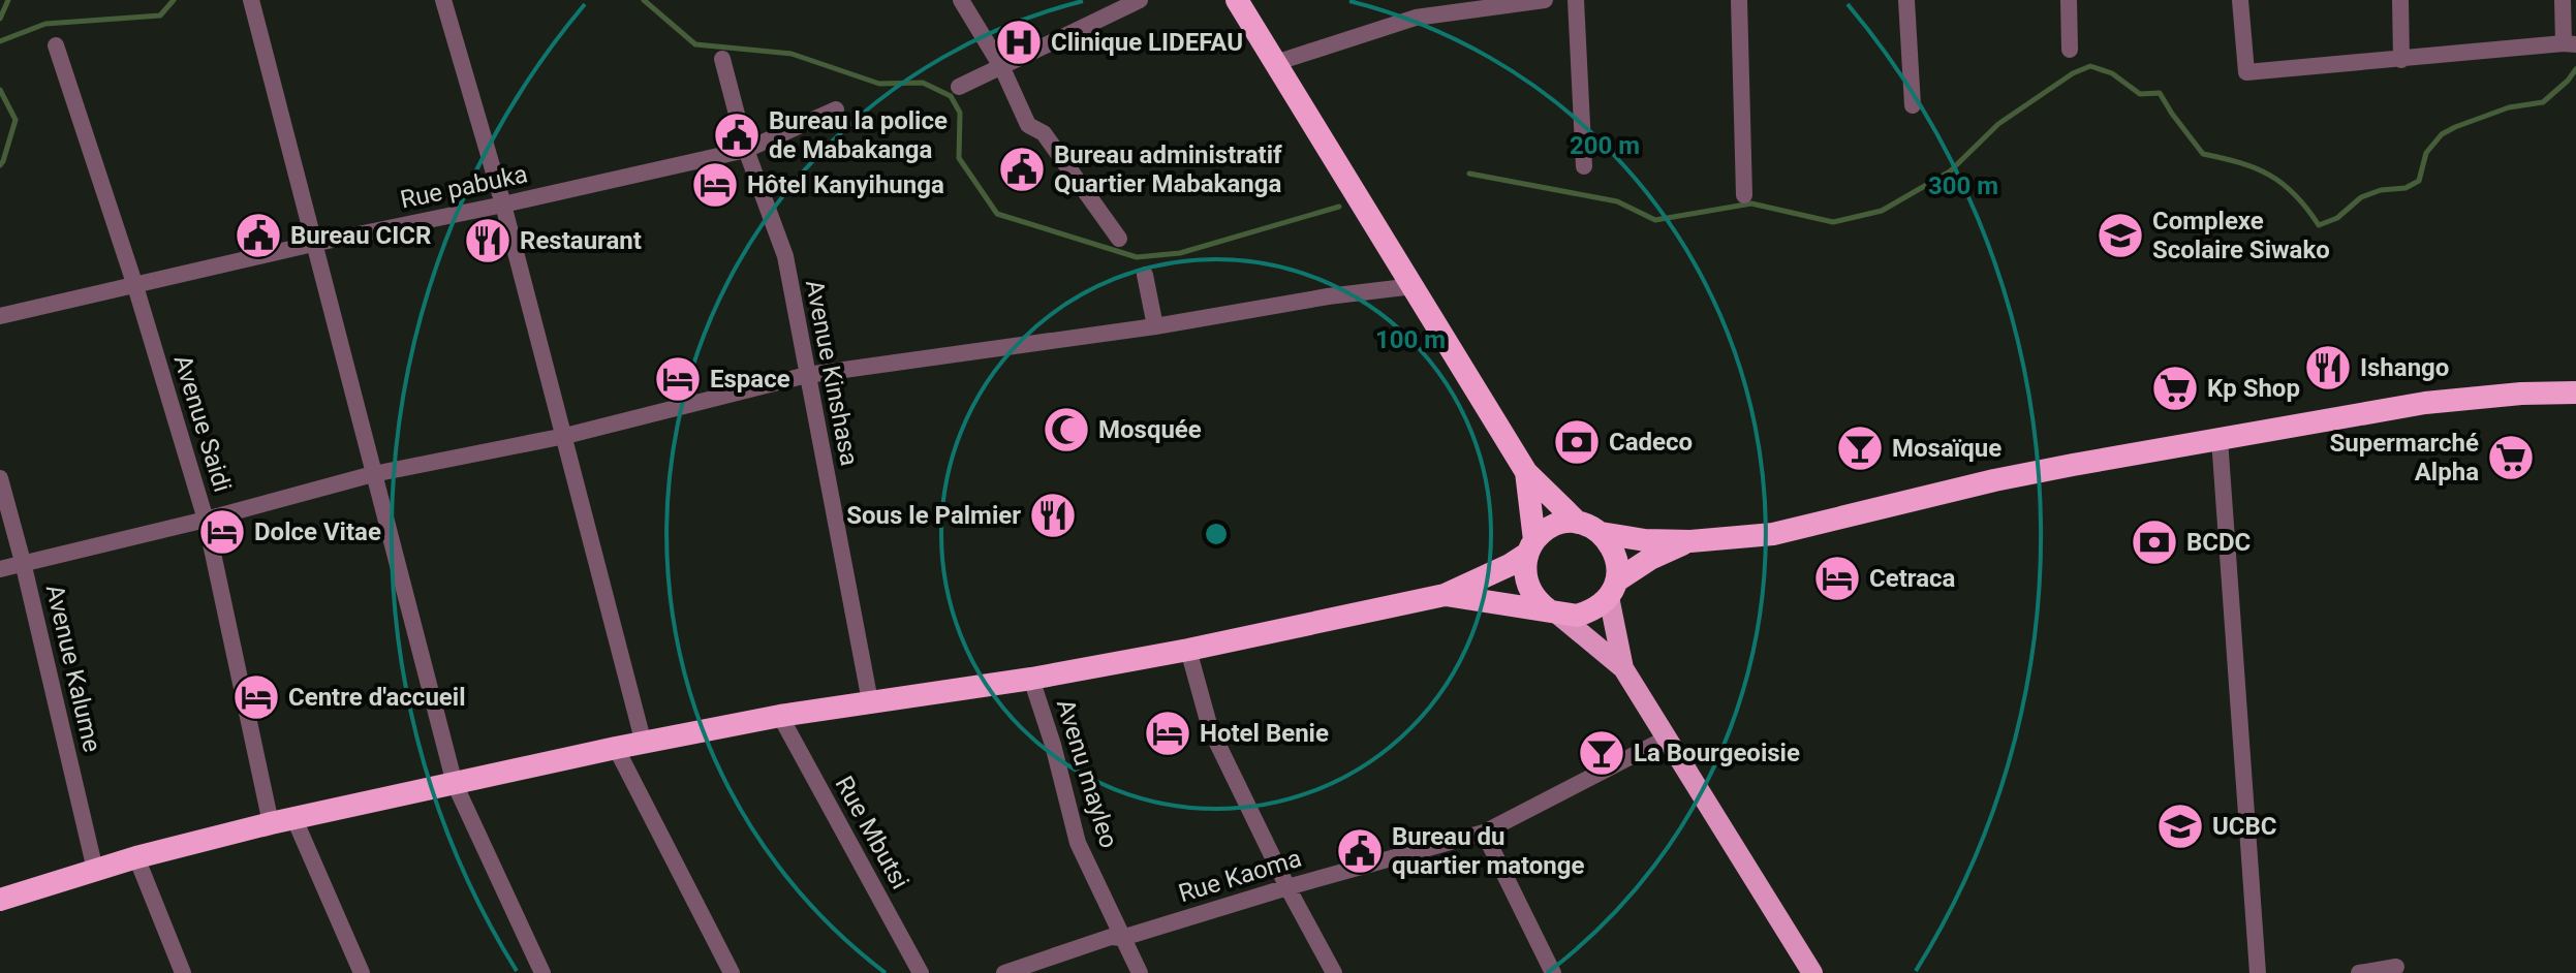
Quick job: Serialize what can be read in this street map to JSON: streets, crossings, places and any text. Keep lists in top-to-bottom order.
{
  "streets": {
    "street": [
      "Rue pabuka",
      "Avenue Kinshasa",
      "Avenue Saidi",
      "Avenue Kalume",
      "Avenu mayleo",
      "Rue Mbutsi",
      "Rue Kaoma"
    ]
  },
  "crossings": [
    ["Rue pabuka", "Avenue Kinshasa"],
    ["Rue pabuka", "Avenue Saidi"],
    ["Avenu mayleo", "Rue Kaoma"]
  ],
  "places": {
    "hospital": ["Clinique LIDEFAU"],
    "public building": [
      "Bureau la police de Mabakanga",
      "Bureau administratif Quartier Mabakanga",
      "Bureau CICR",
      "Bureau du quartier matonge"
    ],
    "hotel": [
      "Hôtel Kanyihunga",
      "Espace",
      "Dolce Vitae",
      "Cetraca",
      "Centre d'accueil",
      "Hotel Benie"
    ],
    "school or university": ["Complexe Scolaire Siwako", "UCBC"],
    "restaurant": ["Restaurant", "Ishango", "Sous le Palmier"],
    "supermarket": ["Kp Shop", "Supermarché Alpha"],
    "mosque": ["Mosquée"],
    "bank": ["Cadeco", "BCDC"],
    "bar": ["Mosaïque", "La Bourgeoisie"]
  },
  "rings": ["200 m", "300 m", "100 m"]
}
